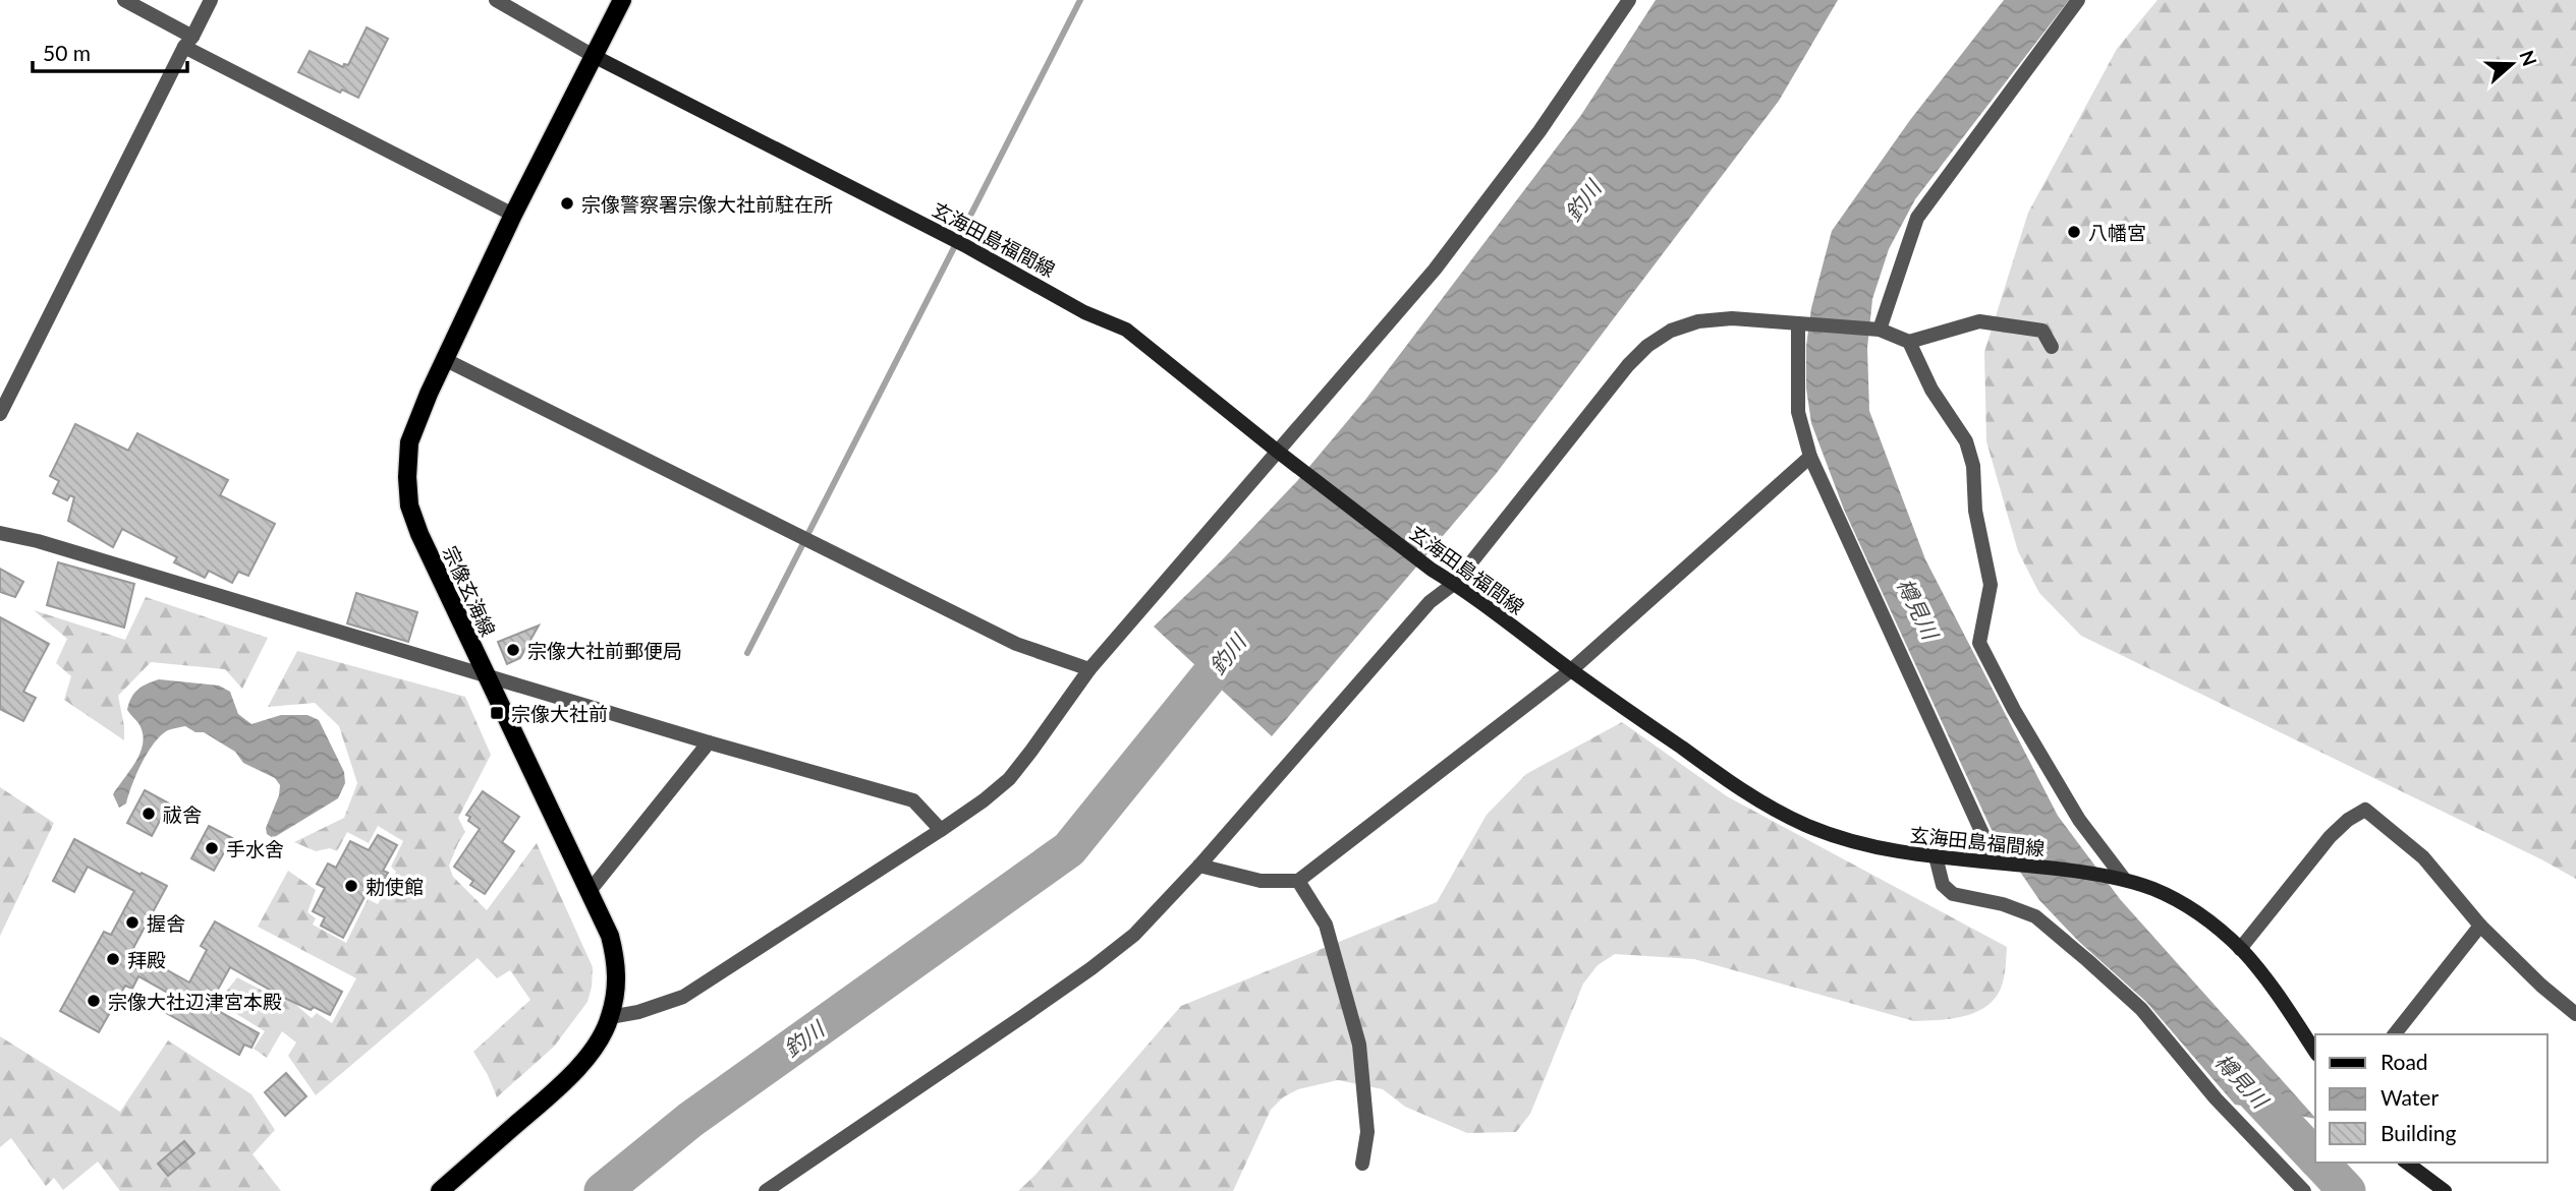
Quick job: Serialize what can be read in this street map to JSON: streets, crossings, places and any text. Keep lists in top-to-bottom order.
{
  "streets": {
    "main road": ["玄海田島福間線", "宗像玄海線"]
  },
  "crossings": [
    ["玄海田島福間線", "宗像玄海線"]
  ],
  "water": ["釣川", "樽見川"],
  "places": {
    "other": [
      "宗像警察署宗像大社前駐在所",
      "八幡宮",
      "宗像大社前郵便局",
      "祓舎",
      "手水舍",
      "勅使館",
      "握舎",
      "拜殿",
      "宗像大社辺津宮本殿"
    ],
    "transit": ["宗像大社前"]
  },
  "legend": ["Road", "Water", "Building"],
  "scale_bar": "50 m",
  "north": "right"
}
